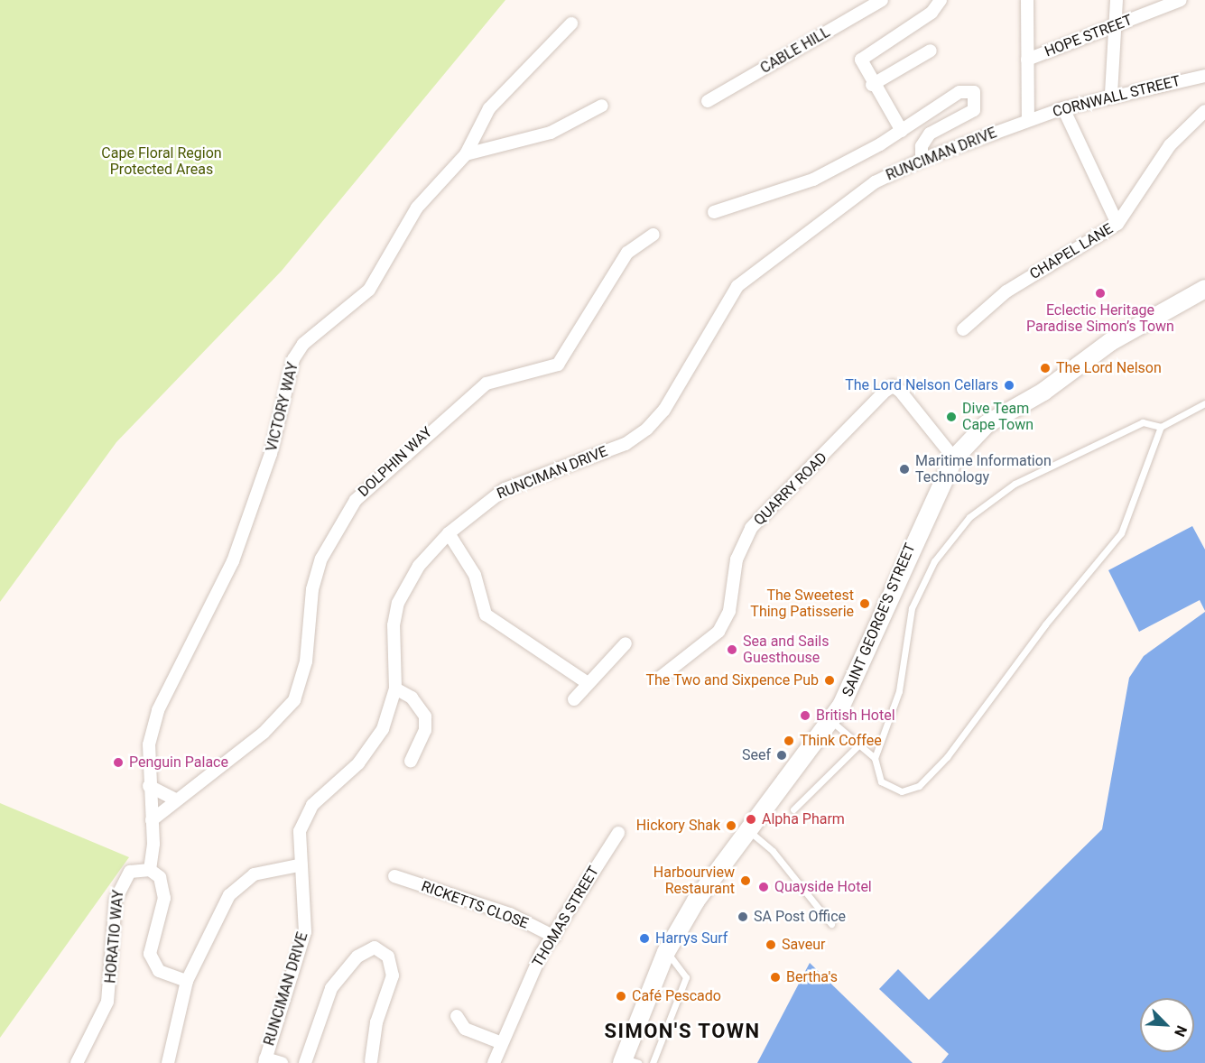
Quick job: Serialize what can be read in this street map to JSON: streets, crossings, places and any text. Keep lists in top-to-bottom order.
{
  "streets": {
    "main road": ["SAINT GEORGE'S STREET"],
    "street": [
      "HOPE STREET",
      "CABLE HILL",
      "CORNWALL STREET",
      "RUNCIMAN DRIVE",
      "CHAPEL LANE",
      "VICTORY WAY",
      "DOLPHIN WAY",
      "QUARRY ROAD",
      "RICKETTS CLOSE",
      "THOMAS STREET",
      "HORATIO WAY"
    ]
  },
  "crossings": [
    ["CORNWALL STREET", "RUNCIMAN DRIVE"],
    ["VICTORY WAY", "DOLPHIN WAY"],
    ["VICTORY WAY", "HORATIO WAY"],
    ["QUARRY ROAD", "SAINT GEORGE'S STREET"],
    ["RICKETTS CLOSE", "THOMAS STREET"]
  ],
  "districts": ["SIMON'S TOWN"],
  "parks": ["Cape Floral Region Protected Areas"],
  "places": [
    "Eclectic Heritage Paradise Simon’s Town",
    "The Lord Nelson",
    "The Lord Nelson Cellars",
    "Dive Team Cape Town",
    "Maritime Information Technology",
    "The Sweetest Thing Patisserie",
    "Sea and Sails Guesthouse",
    "The Two and Sixpence Pub",
    "British Hotel",
    "Think Coffee",
    "Seef",
    "Penguin Palace",
    "Alpha Pharm",
    "Hickory Shak",
    "Harbourview Restaurant",
    "Quayside Hotel",
    "SA Post Office",
    "Harrys Surf",
    "Saveur",
    "Bertha's",
    "Café Pescado"
  ],
  "north": "bottom right"
}
